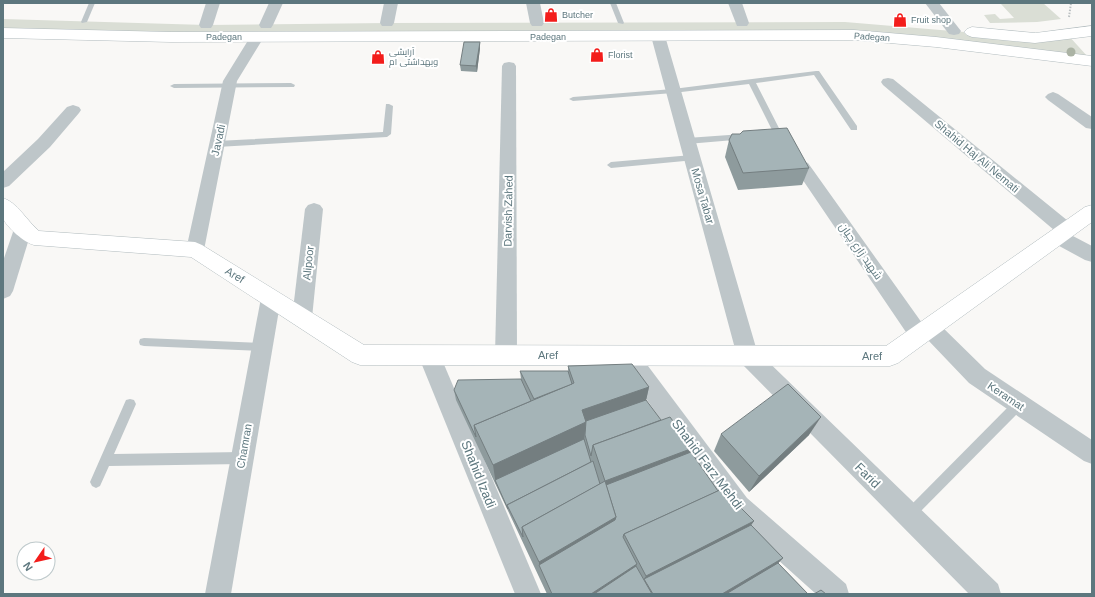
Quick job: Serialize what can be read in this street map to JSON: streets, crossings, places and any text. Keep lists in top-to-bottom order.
{
  "streets": {
    "main road": ["Padegan", "Aref"],
    "street": [
      "Javadi",
      "Shahid Haj Ali Nemati",
      "Mosa Tabar",
      "Darvish Zahed",
      "شهید زارع چیان",
      "Alipoor",
      "Keramat",
      "Chamran",
      "Shahid Farz Mehdi",
      "Shahid Izadi",
      "Farid"
    ]
  },
  "crossings": [
    ["Padegan", "Javadi"],
    ["Padegan", "Mosa Tabar"],
    ["Javadi", "Aref"],
    ["Shahid Haj Ali Nemati", "Aref"],
    ["Mosa Tabar", "Aref"],
    ["Mosa Tabar", "Farid"],
    ["Darvish Zahed", "Aref"],
    ["شهید زارع چیان", "Aref"],
    ["شهید زارع چیان", "Keramat"],
    ["Alipoor", "Aref"],
    ["Aref", "Keramat"],
    ["Aref", "Chamran"],
    ["Aref", "Shahid Farz Mehdi"],
    ["Aref", "Shahid Izadi"],
    ["Aref", "Farid"]
  ],
  "places": {
    "shop": [
      "Butcher",
      "Fruit shop",
      "Florist",
      "آرایشی وبهداشتی ام"
    ]
  },
  "north": "bottom left"
}
